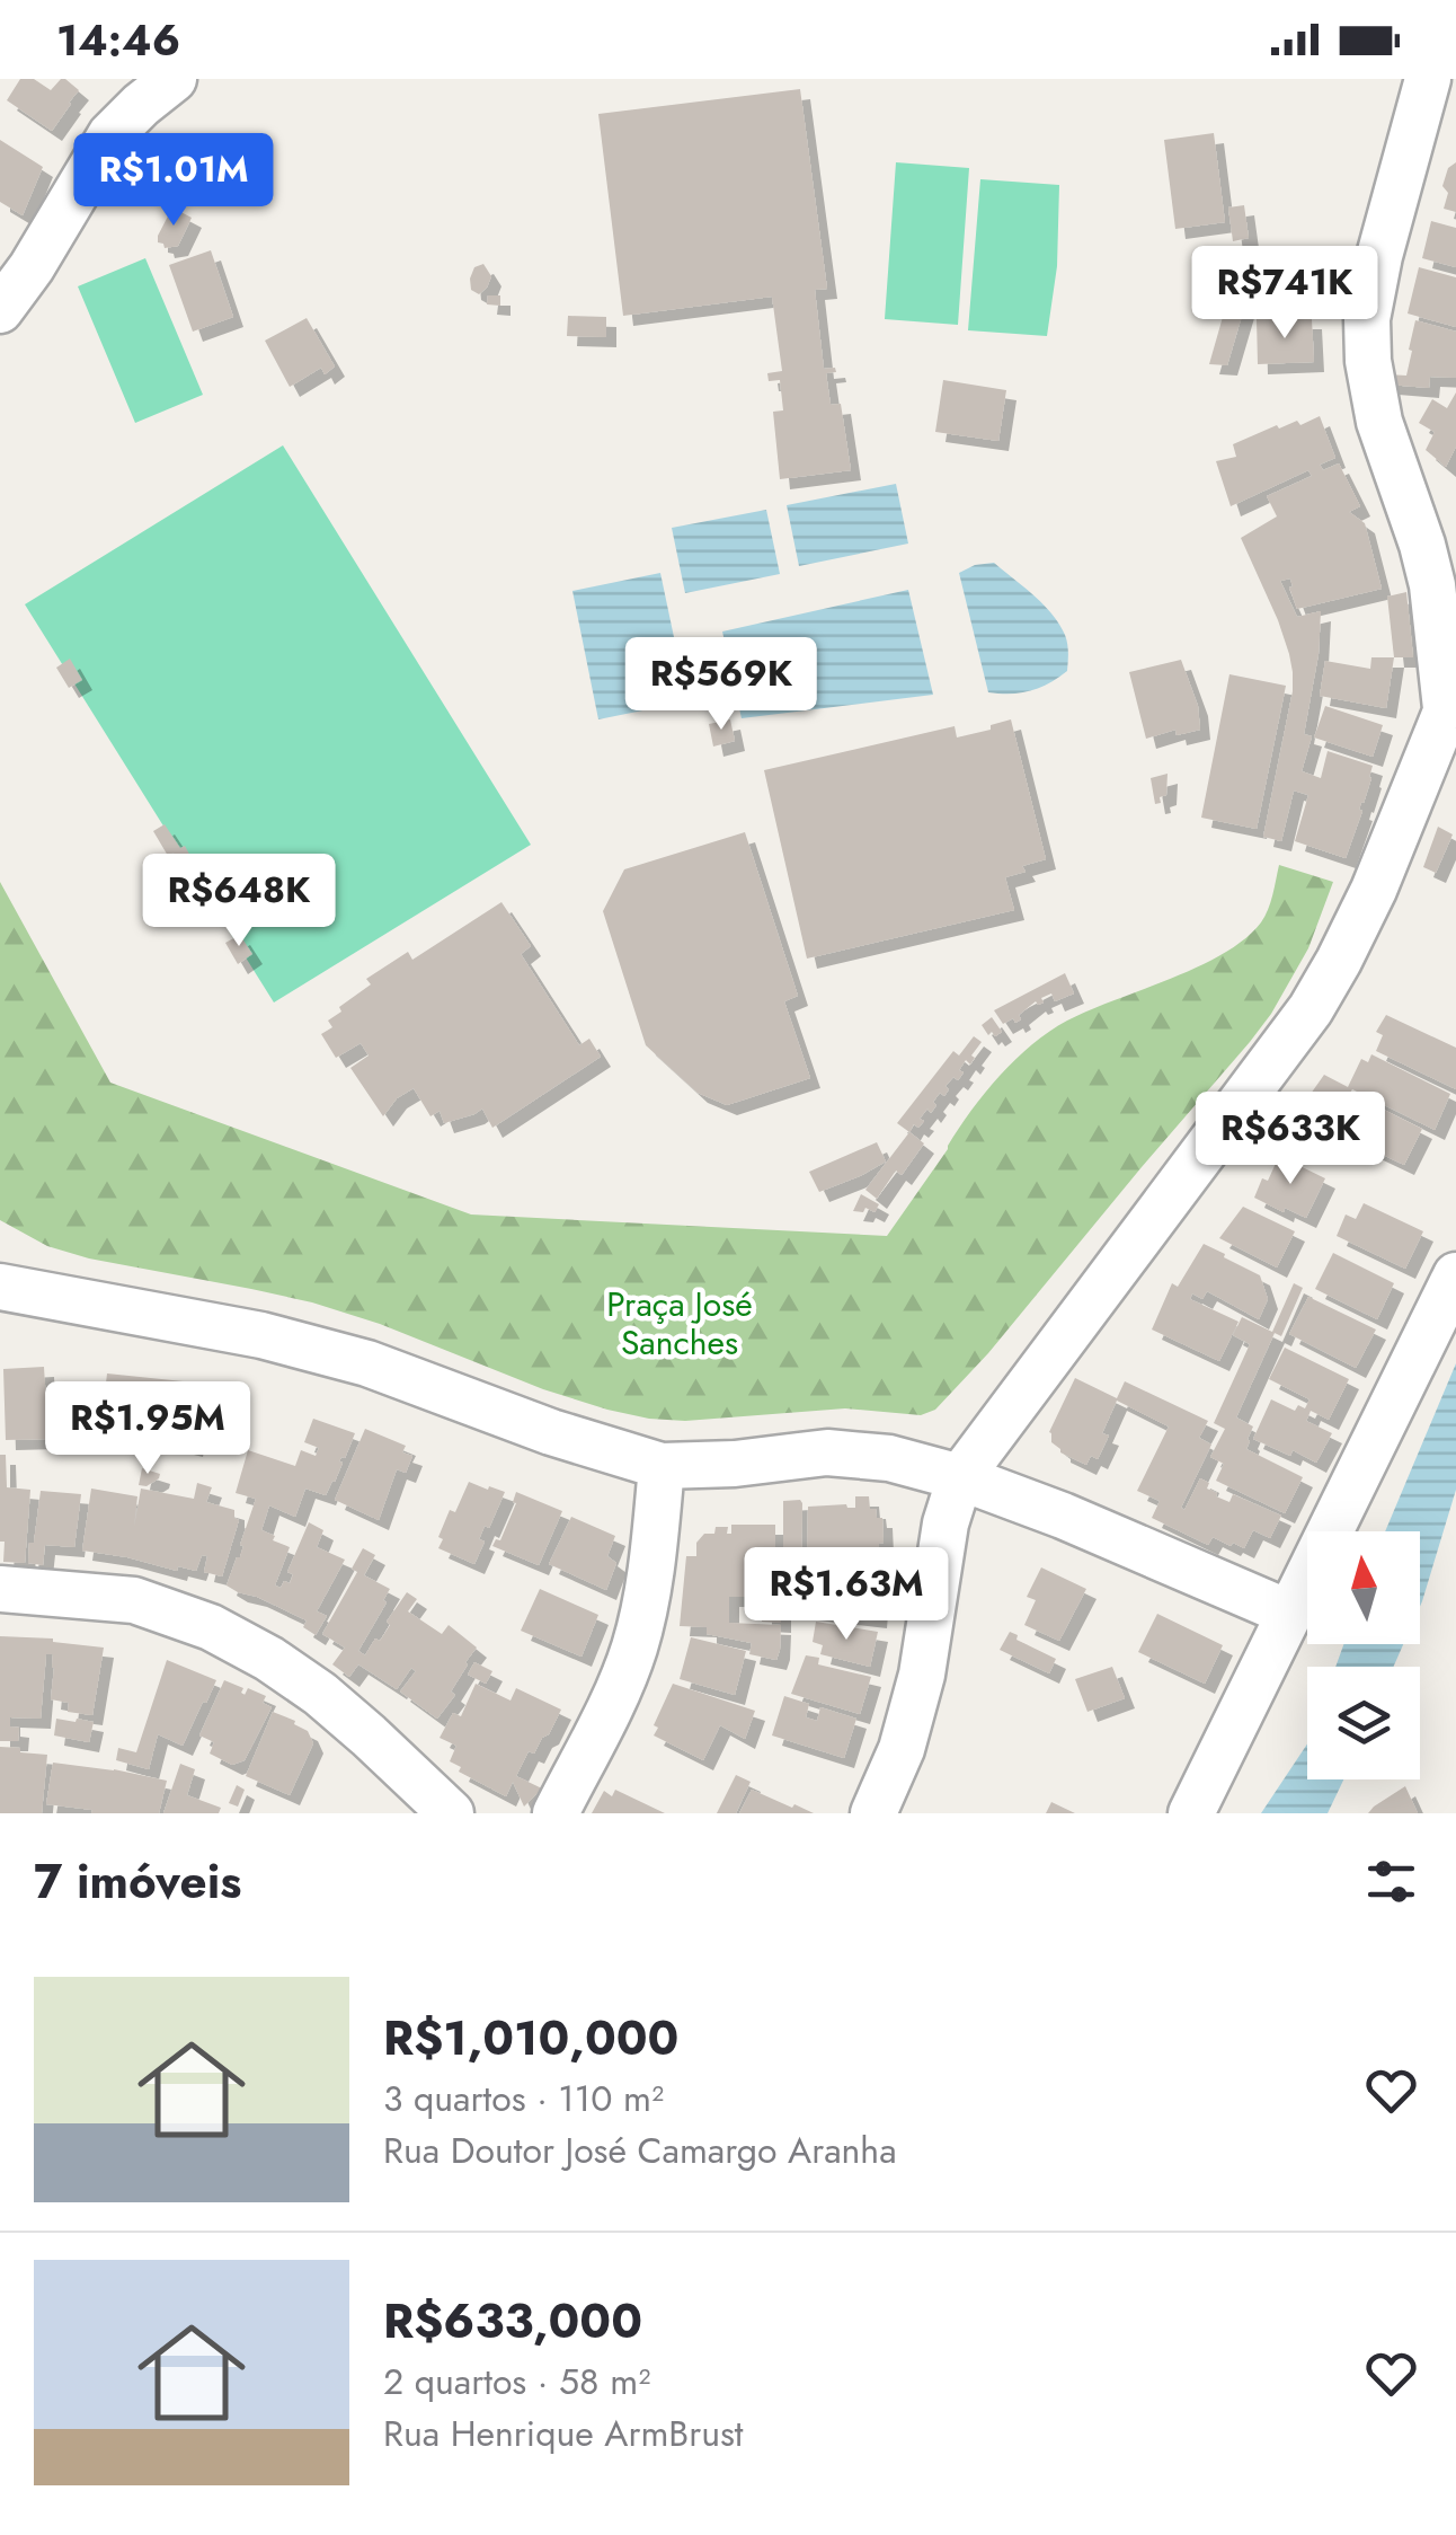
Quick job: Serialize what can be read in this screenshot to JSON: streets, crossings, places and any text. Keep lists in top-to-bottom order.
{
  "parks": ["Praça José Sanches"],
  "north": "top",
  "page": {
    "status": "14:46",
    "price": [
      "R$1.01M",
      "R$741K",
      "R$569K",
      "R$648K",
      "R$633K",
      "R$1.95M",
      "R$1.63M"
    ],
    "heading": "7 imóveis",
    "list": [
      {
        "name": "R$1,010,000",
        "note": "3 quartos · 110 m² · Rua Doutor José Camargo Aranha"
      },
      {
        "name": "R$633,000",
        "note": "2 quartos · 58 m² · Rua Henrique ArmBrust"
      }
    ]
  }
}
